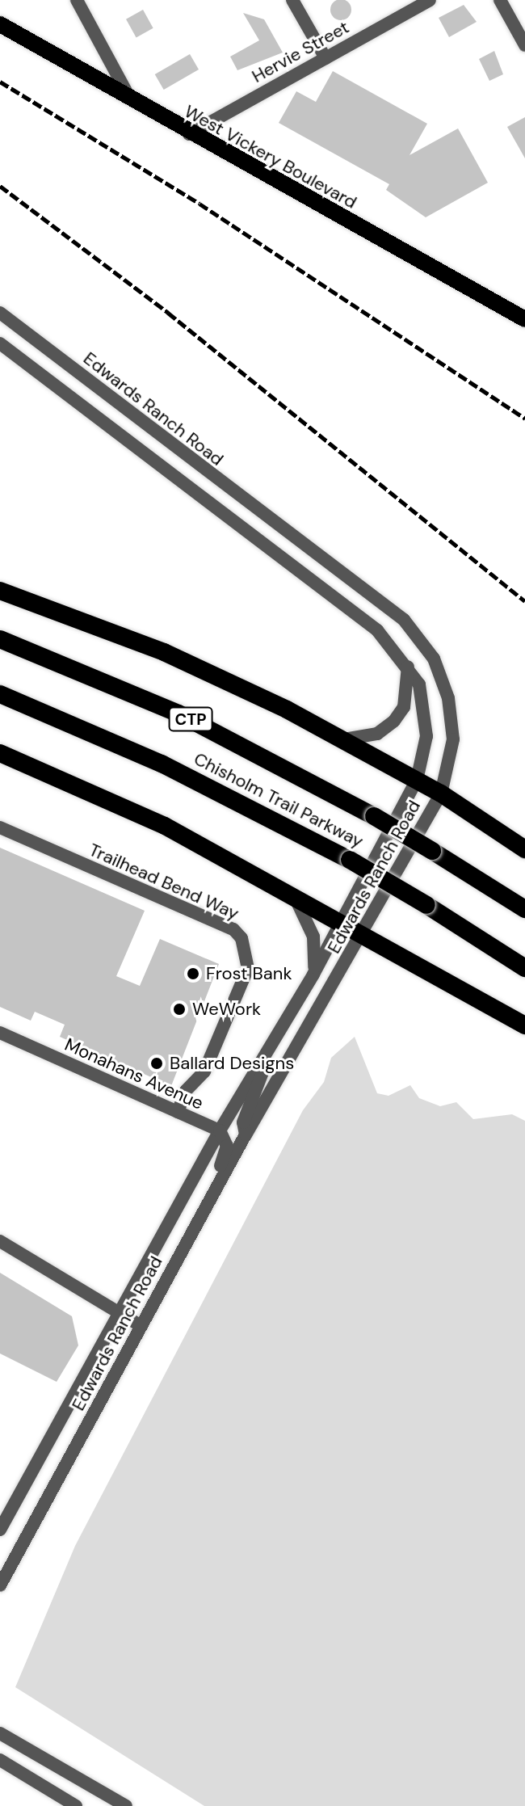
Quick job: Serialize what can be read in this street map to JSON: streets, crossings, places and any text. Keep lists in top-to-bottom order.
{
  "streets": {
    "highway": ["CTP", "Chisholm Trail Parkway"],
    "main road": ["West Vickery Boulevard"],
    "street": [
      "Hervie Street",
      "Edwards Ranch Road",
      "Trailhead Bend Way",
      "Monahans Avenue"
    ]
  },
  "crossings": [
    ["Hervie Street", "West Vickery Boulevard"],
    ["Edwards Ranch Road", "Monahans Avenue"],
    ["Trailhead Bend Way", "Monahans Avenue"]
  ],
  "places": ["Frost Bank", "WeWork", "Ballard Designs"]
}
